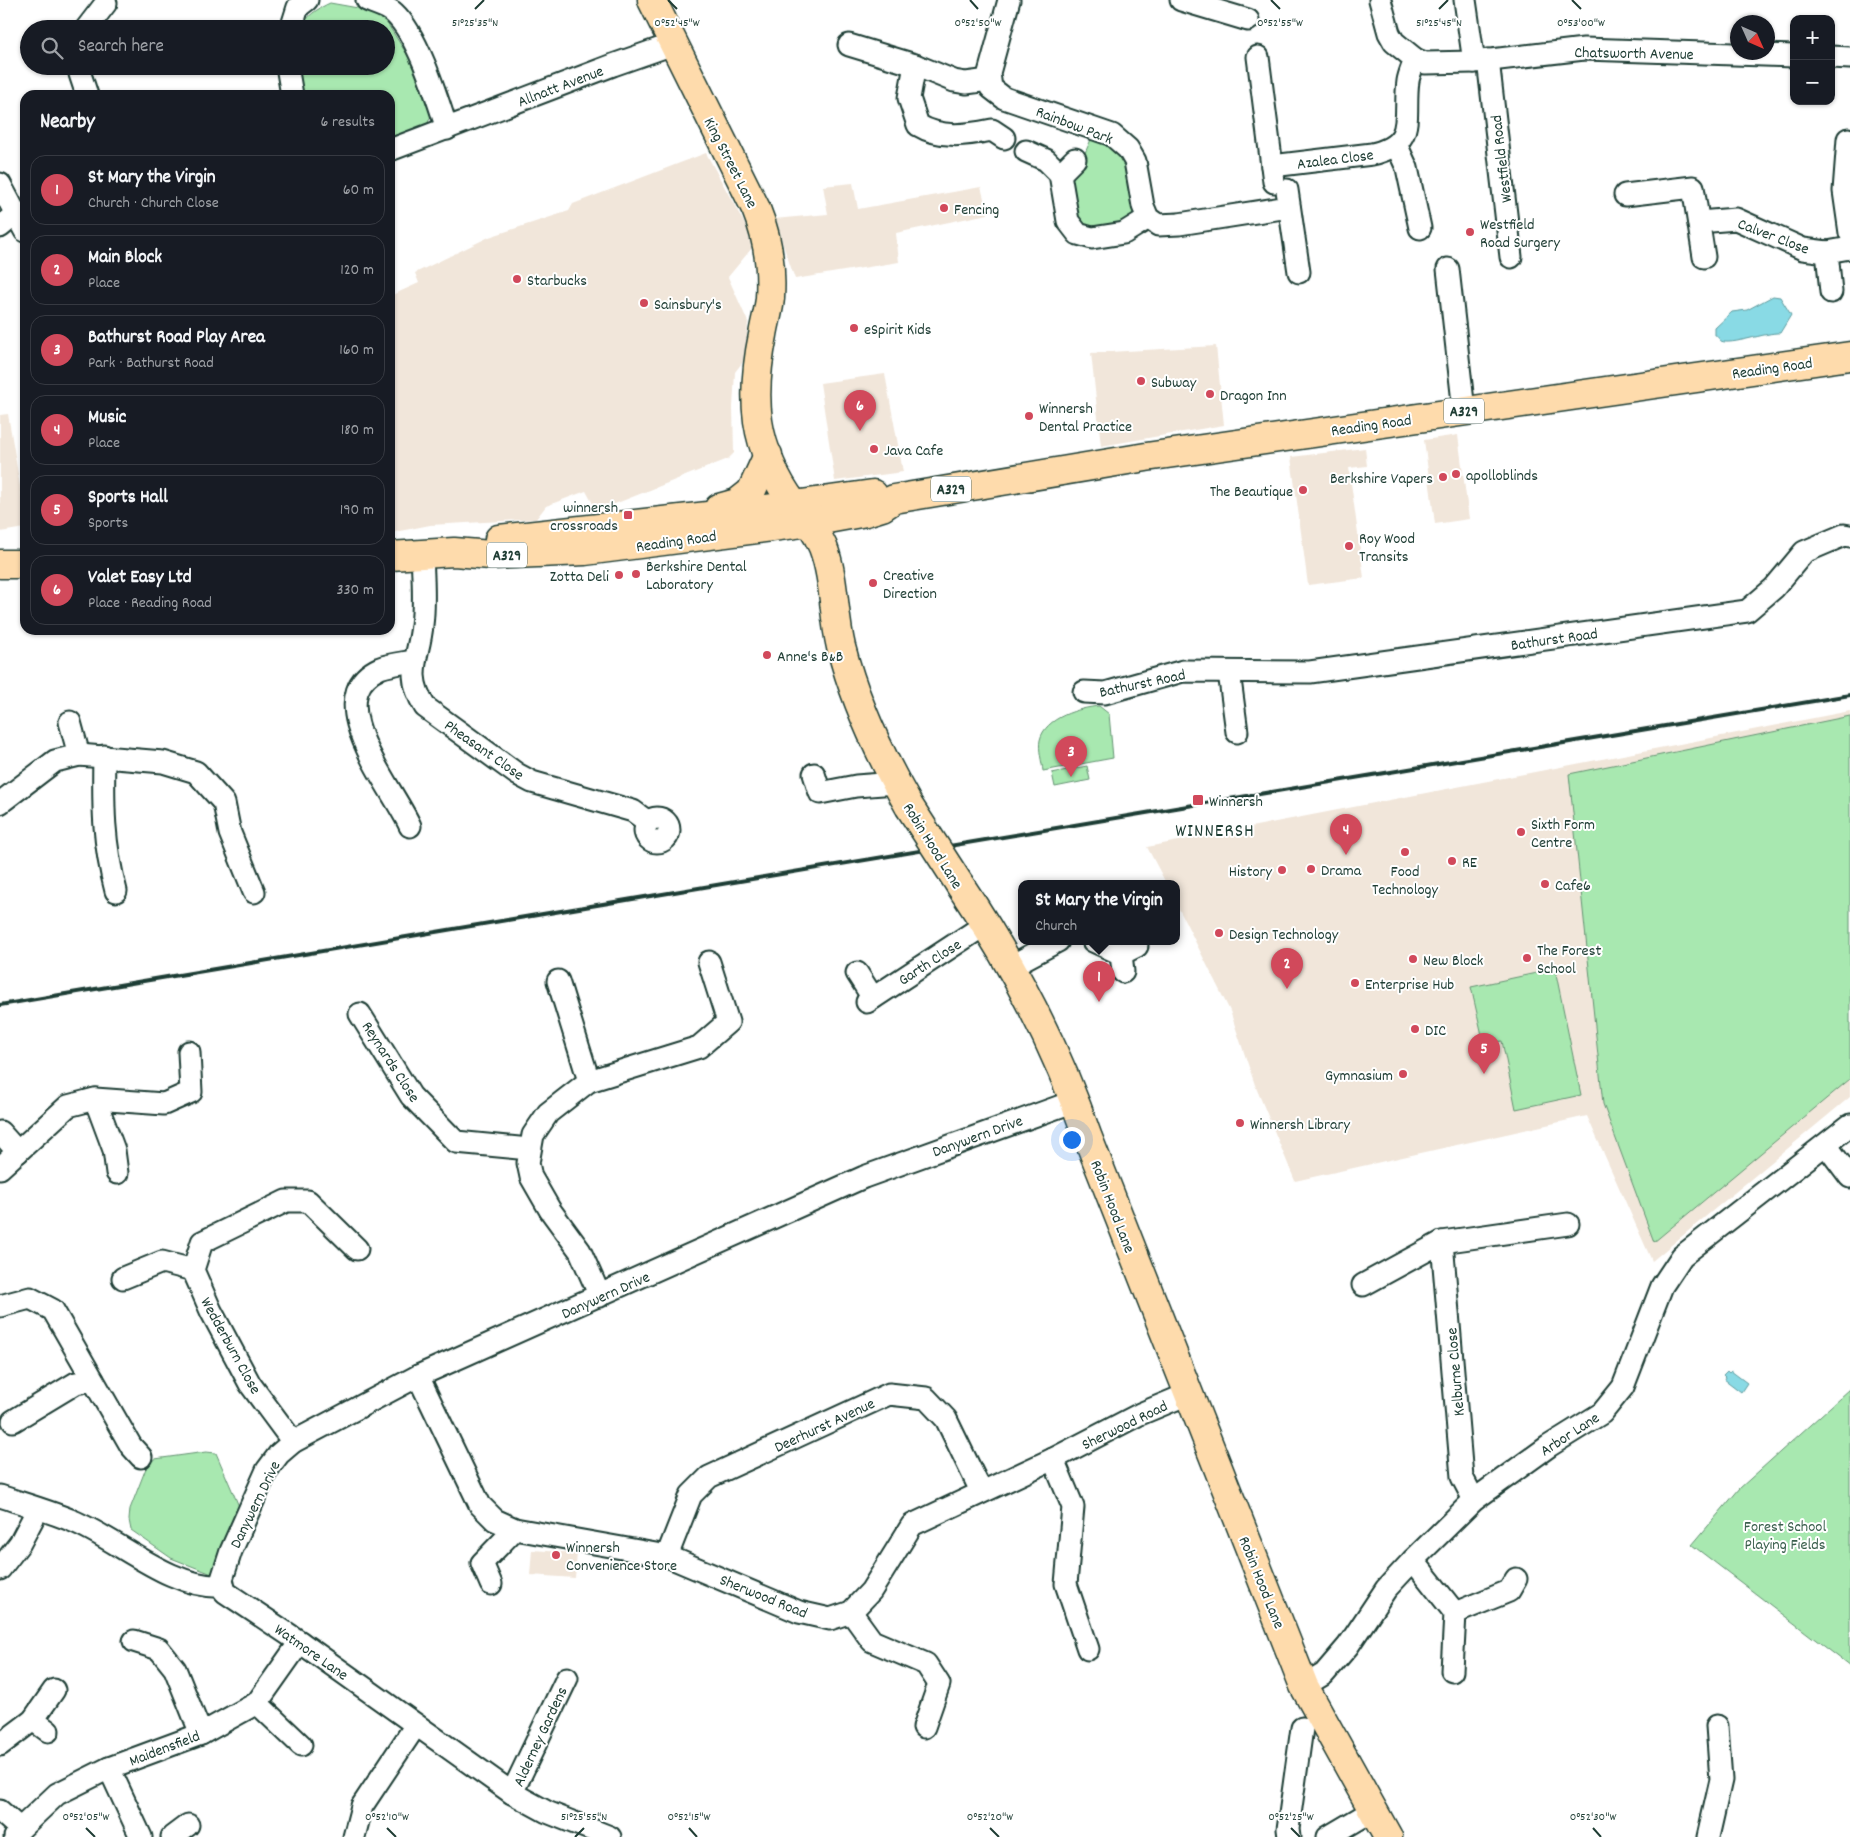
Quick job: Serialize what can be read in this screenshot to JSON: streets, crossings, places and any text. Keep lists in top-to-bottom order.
{
  "streets": {
    "main road": [
      "King Street Lane",
      "Reading Road",
      "A329",
      "Robin Hood Lane"
    ],
    "street": [
      "Chatsworth Avenue",
      "Allnatt Avenue",
      "Rainbow Park",
      "Azalea Close",
      "Westfield Road",
      "Calver Close",
      "Bathurst Road",
      "Pheasant Close",
      "Garth Close",
      "Reynards Close",
      "Danywern Drive",
      "Wedderburn Close",
      "Kelburne Close",
      "Deerhurst Avenue",
      "Sherwood Road",
      "Arbor Lane",
      "Watmore Lane",
      "Alderney Gardens",
      "Maidensfield"
    ]
  },
  "crossings": [
    ["Chatsworth Avenue", "Azalea Close"],
    ["Chatsworth Avenue", "Westfield Road"],
    ["Allnatt Avenue", "King Street Lane"],
    ["King Street Lane", "Reading Road"],
    ["King Street Lane", "Robin Hood Lane"],
    ["Reading Road", "Pheasant Close"],
    ["Reading Road", "Robin Hood Lane"],
    ["Robin Hood Lane", "Garth Close"],
    ["Robin Hood Lane", "Danywern Drive"],
    ["Robin Hood Lane", "Sherwood Road"],
    ["Robin Hood Lane", "Arbor Lane"],
    ["Danywern Drive", "Wedderburn Close"],
    ["Danywern Drive", "Sherwood Road"],
    ["Danywern Drive", "Watmore Lane"],
    ["Kelburne Close", "Arbor Lane"],
    ["Deerhurst Avenue", "Sherwood Road"],
    ["Watmore Lane", "Alderney Gardens"],
    ["Watmore Lane", "Maidensfield"]
  ],
  "districts": ["WINNERSH"],
  "parks": ["Forest School Playing Fields"],
  "places": {
    "other": [
      "Fencing",
      "Westfield Road Surgery",
      "Starbucks",
      "Sainsbury's",
      "eSpirit Kids",
      "Subway",
      "Dragon Inn",
      "Winnersh Dental Practice",
      "Java Cafe",
      "apolloblinds",
      "Berkshire Vapers",
      "The Beautique",
      "Roy Wood Transits",
      "Berkshire Dental Laboratory",
      "Zotta Deli",
      "Creative Direction",
      "Anne's B&B",
      "Sixth Form Centre",
      "Food Technology",
      "RE",
      "Drama",
      "History",
      "Cafe6",
      "Design Technology",
      "The Forest School",
      "New Block",
      "Enterprise Hub",
      "DIC",
      "Gymnasium",
      "Winnersh Library",
      "Winnersh Convenience Store"
    ],
    "transit": ["winnersh crossroads", "Winnersh"]
  },
  "north": "bottom right",
  "page": {
    "map_buttons": ["+", "−"],
    "search": "Search here",
    "heading": ["Nearby", "6 results"],
    "list": [
      {
        "mark": "1",
        "name": "St Mary the Virgin",
        "note": "Church · Church Close",
        "value": "60 m"
      },
      {
        "mark": "2",
        "name": "Main Block",
        "note": "Place",
        "value": "120 m"
      },
      {
        "mark": "3",
        "name": "Bathurst Road Play Area",
        "note": "Park · Bathurst Road",
        "value": "160 m"
      },
      {
        "mark": "4",
        "name": "Music",
        "note": "Place",
        "value": "180 m"
      },
      {
        "mark": "5",
        "name": "Sports Hall",
        "note": "Sports",
        "value": "190 m"
      },
      {
        "mark": "6",
        "name": "Valet Easy Ltd",
        "note": "Place · Reading Road",
        "value": "330 m"
      }
    ],
    "pins": [
      "6",
      "3",
      "4",
      "2",
      "1",
      "5"
    ],
    "popup": ["St Mary the Virgin", "Church"]
  },
  "coordinates": [
    "51°25'35\"N",
    "0°52'45\"W",
    "0°52'50\"W",
    "0°52'55\"W",
    "51°25'45\"N",
    "0°53'00\"W",
    "0°52'05\"W",
    "0°52'10\"W",
    "51°25'55\"N",
    "0°52'15\"W",
    "0°52'20\"W",
    "0°52'25\"W",
    "0°52'30\"W"
  ]
}
